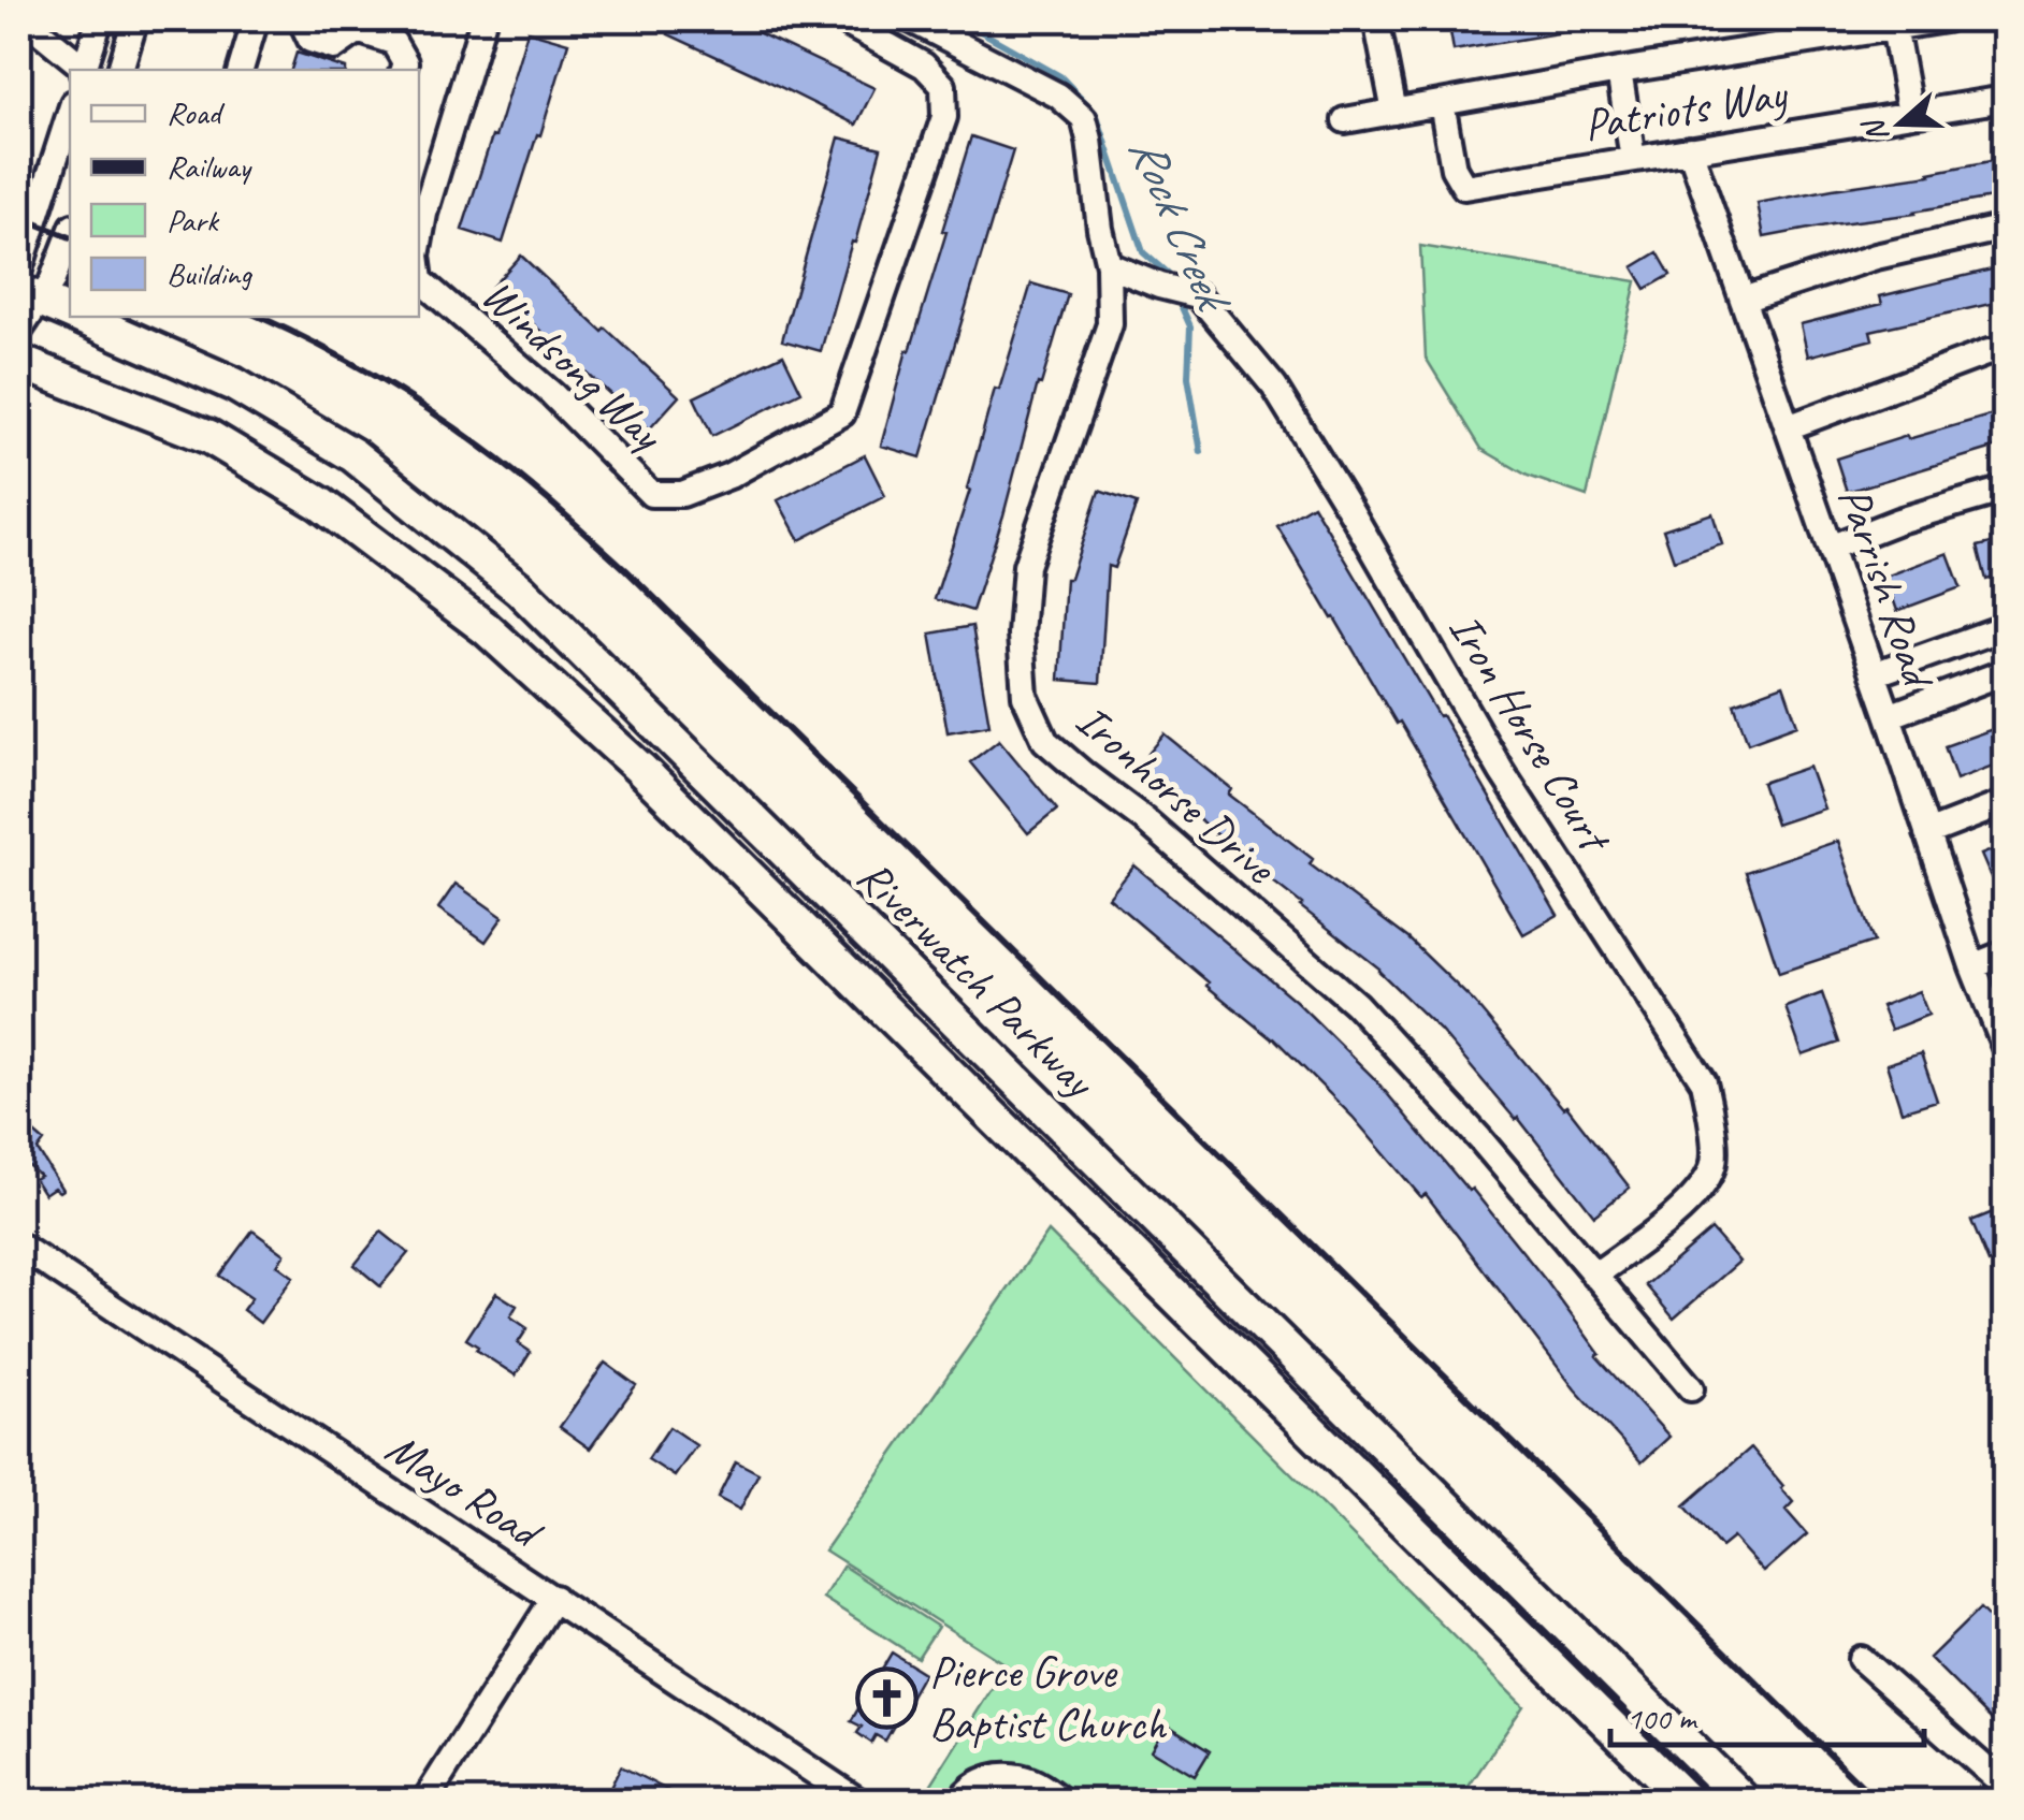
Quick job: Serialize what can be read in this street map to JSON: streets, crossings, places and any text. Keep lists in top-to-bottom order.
{
  "streets": {
    "main road": ["Riverwatch Parkway"],
    "street": [
      "Patriots Way",
      "Windsong Way",
      "Parrish Road",
      "Iron Horse Court",
      "Ironhorse Drive",
      "Mayo Road"
    ]
  },
  "crossings": [
    ["Patriots Way", "Parrish Road"],
    ["Iron Horse Court", "Ironhorse Drive"]
  ],
  "water": ["Rock Creek"],
  "places": {
    "church": ["Pierce Grove Baptist Church"]
  },
  "legend": [
    "Road",
    "Railway",
    "Park",
    "Building"
  ],
  "scale_bar": "100 m",
  "north": "left"
}
